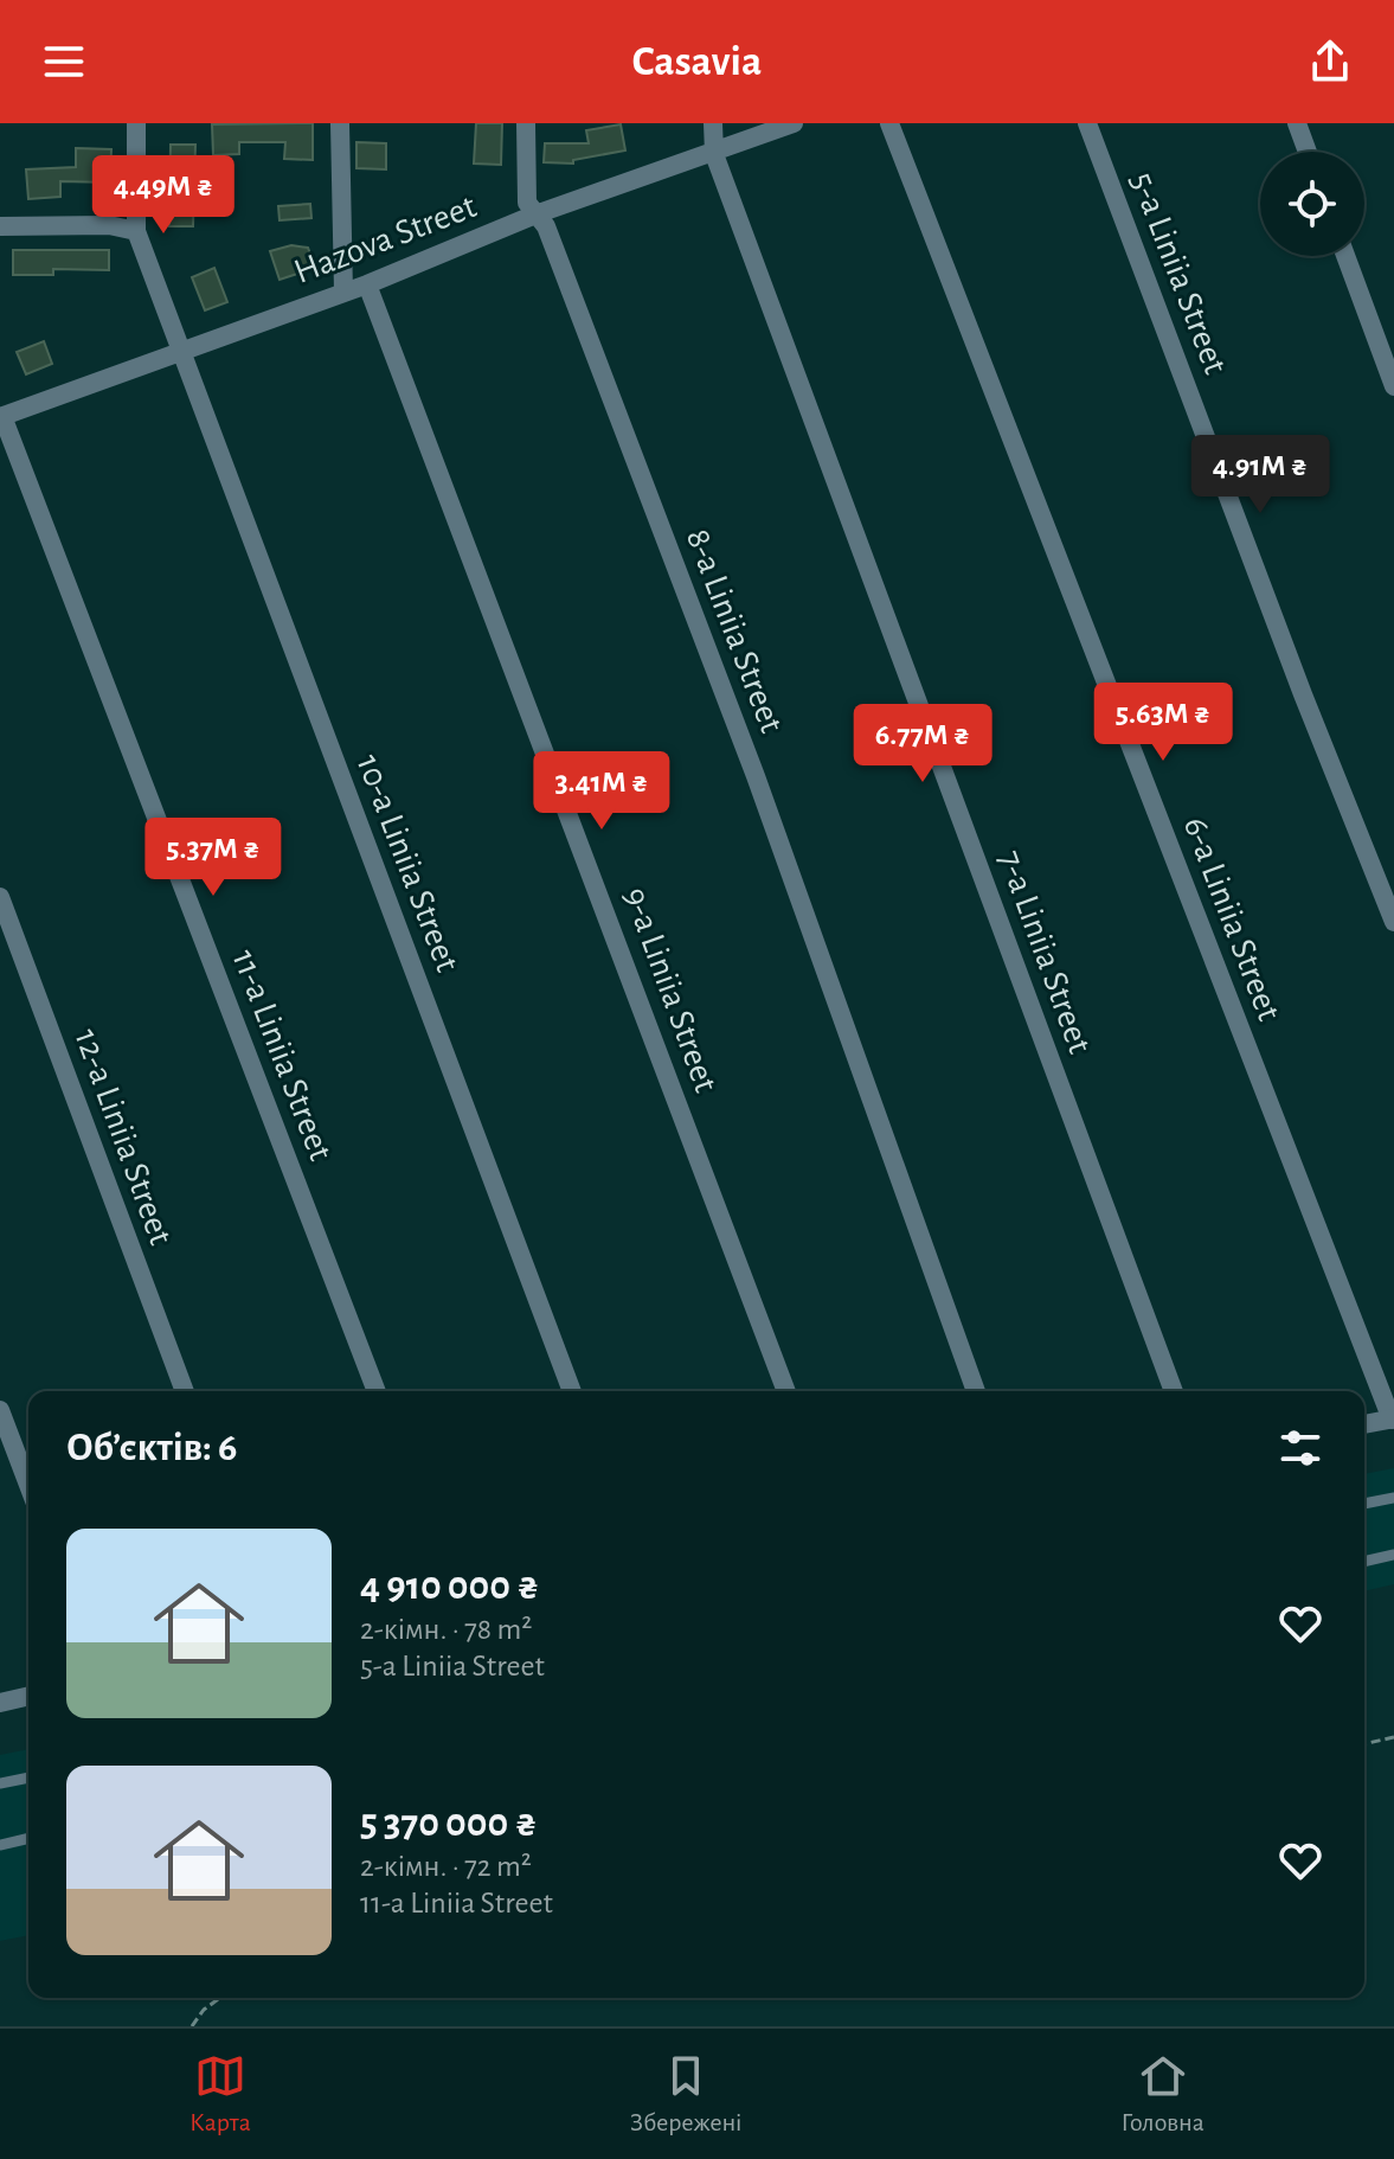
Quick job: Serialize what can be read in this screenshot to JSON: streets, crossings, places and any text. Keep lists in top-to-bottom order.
{
  "streets": {
    "street": [
      "Hazova Street",
      "5-a Liniia Street",
      "8-a Liniia Street",
      "10-a Liniia Street",
      "6-a Liniia Street",
      "7-a Liniia Street",
      "9-a Liniia Street",
      "11-a Liniia Street",
      "12-a Liniia Street"
    ]
  },
  "crossings": [
    ["Hazova Street", "8-a Liniia Street"],
    ["Hazova Street", "10-a Liniia Street"],
    ["Hazova Street", "7-a Liniia Street"],
    ["Hazova Street", "9-a Liniia Street"],
    ["Hazova Street", "11-a Liniia Street"]
  ],
  "page": {
    "header": "Casavia",
    "price": [
      "4.49M ₴",
      "4.91M ₴",
      "5.63M ₴",
      "6.77M ₴",
      "3.41M ₴",
      "5.37M ₴"
    ],
    "heading": "Об’єктів: 6",
    "list": [
      {
        "name": "4 910 000 ₴",
        "note": "2-кімн. · 78 m² · 5-a Liniia Street"
      },
      {
        "name": "5 370 000 ₴",
        "note": "2-кімн. · 72 m² · 11-a Liniia Street"
      }
    ],
    "tabs": ["Карта", "Збережені", "Головна"]
  }
}
